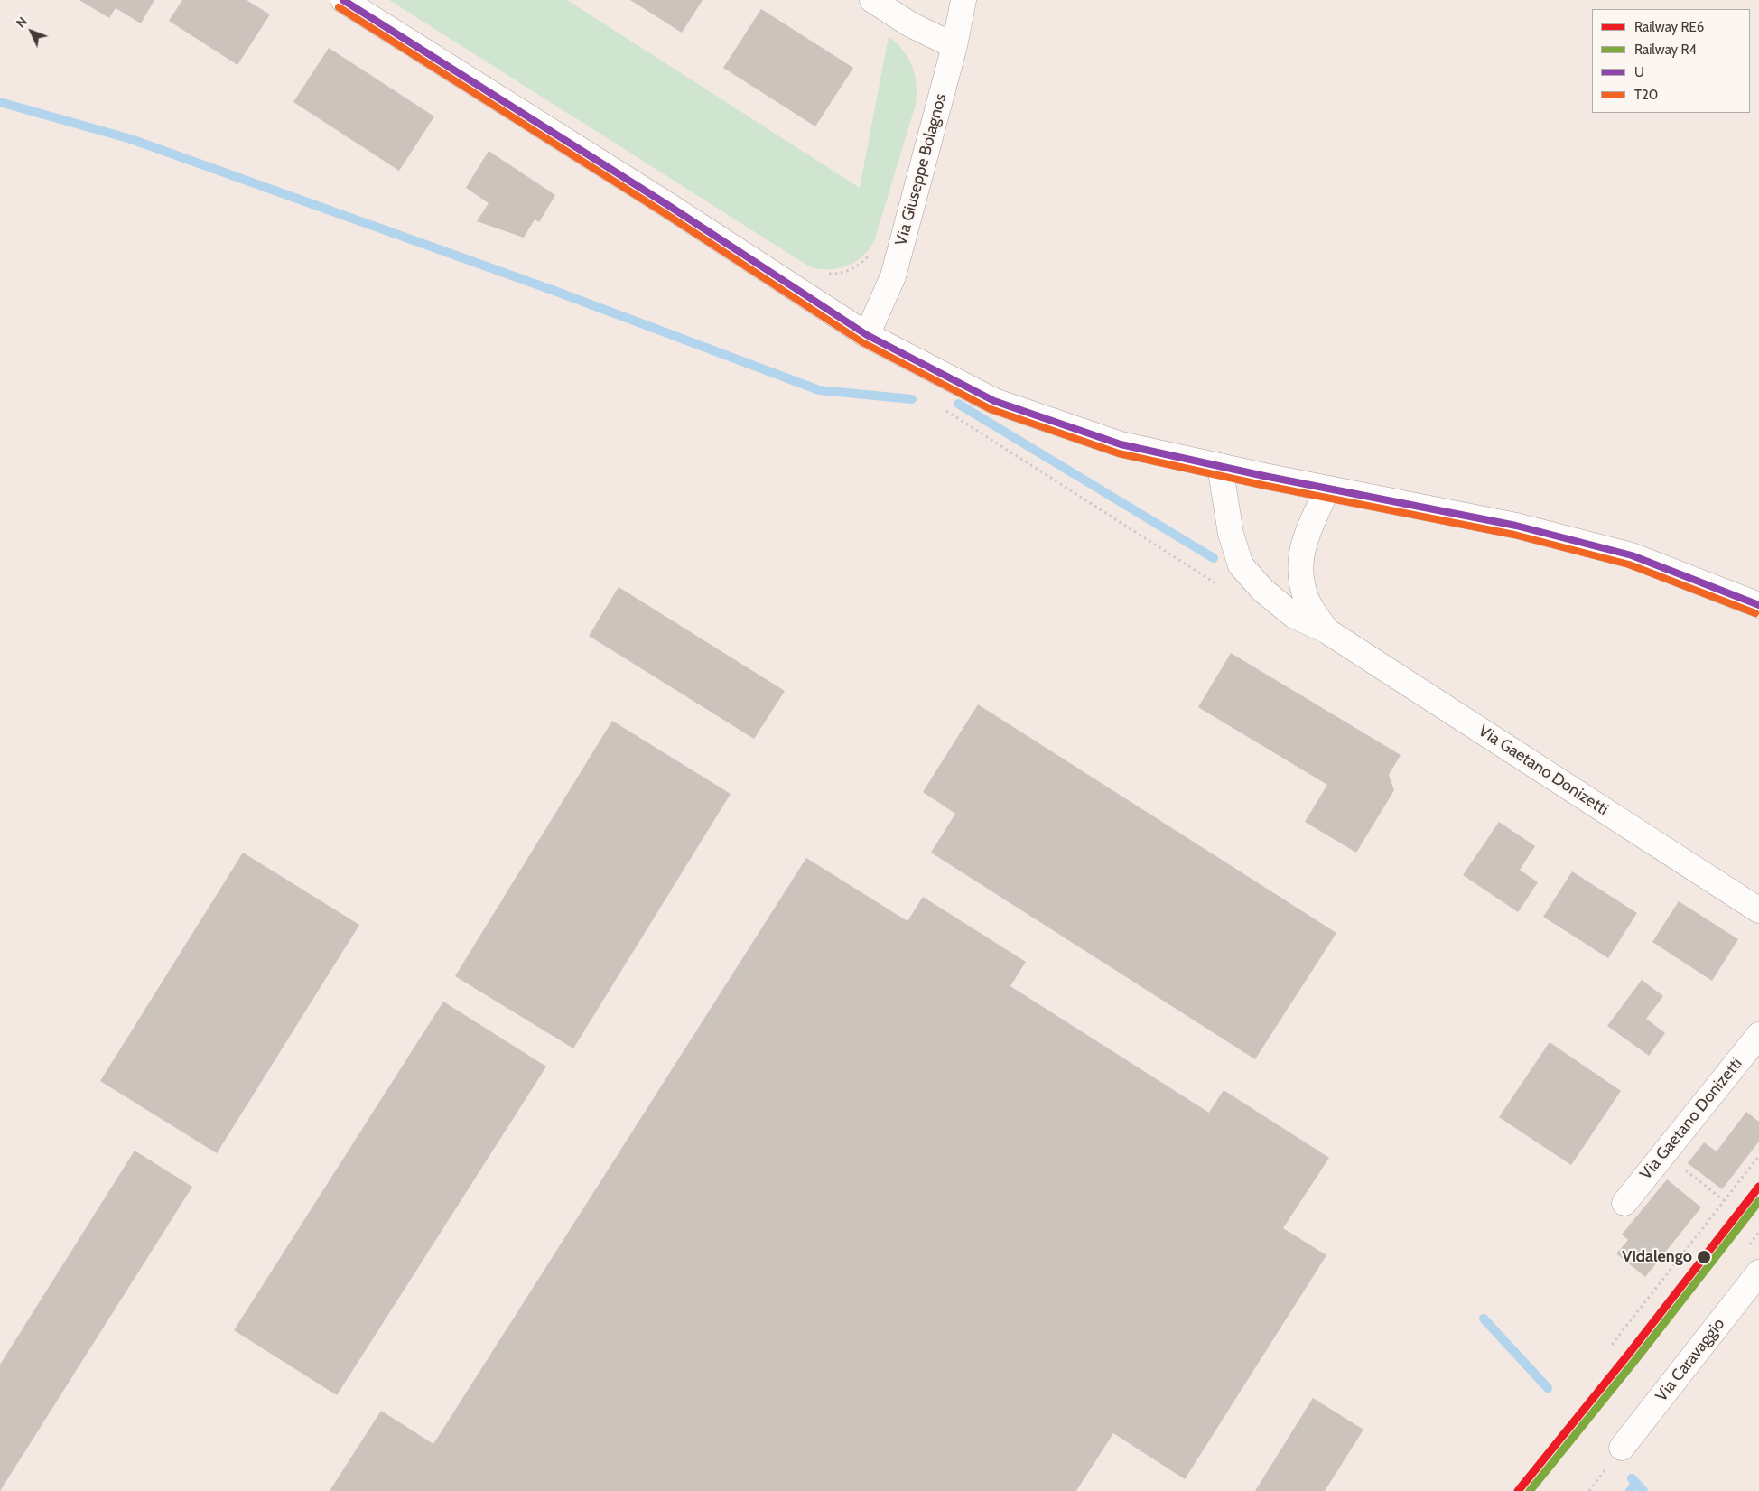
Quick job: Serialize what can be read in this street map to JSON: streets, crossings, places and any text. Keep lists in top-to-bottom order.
{
  "streets": {
    "street": ["Via Giuseppe Bolagnos", "Via Gaetano Donizetti", "Via Caravaggio"]
  },
  "places": ["Vidalengo"],
  "lines": [
    "transit line U",
    "transit line T20",
    "rail line RE6",
    "rail line R4"
  ],
  "legend": [
    "Railway RE6",
    "Railway R4",
    "U",
    "T20"
  ],
  "north": "top left"
}
